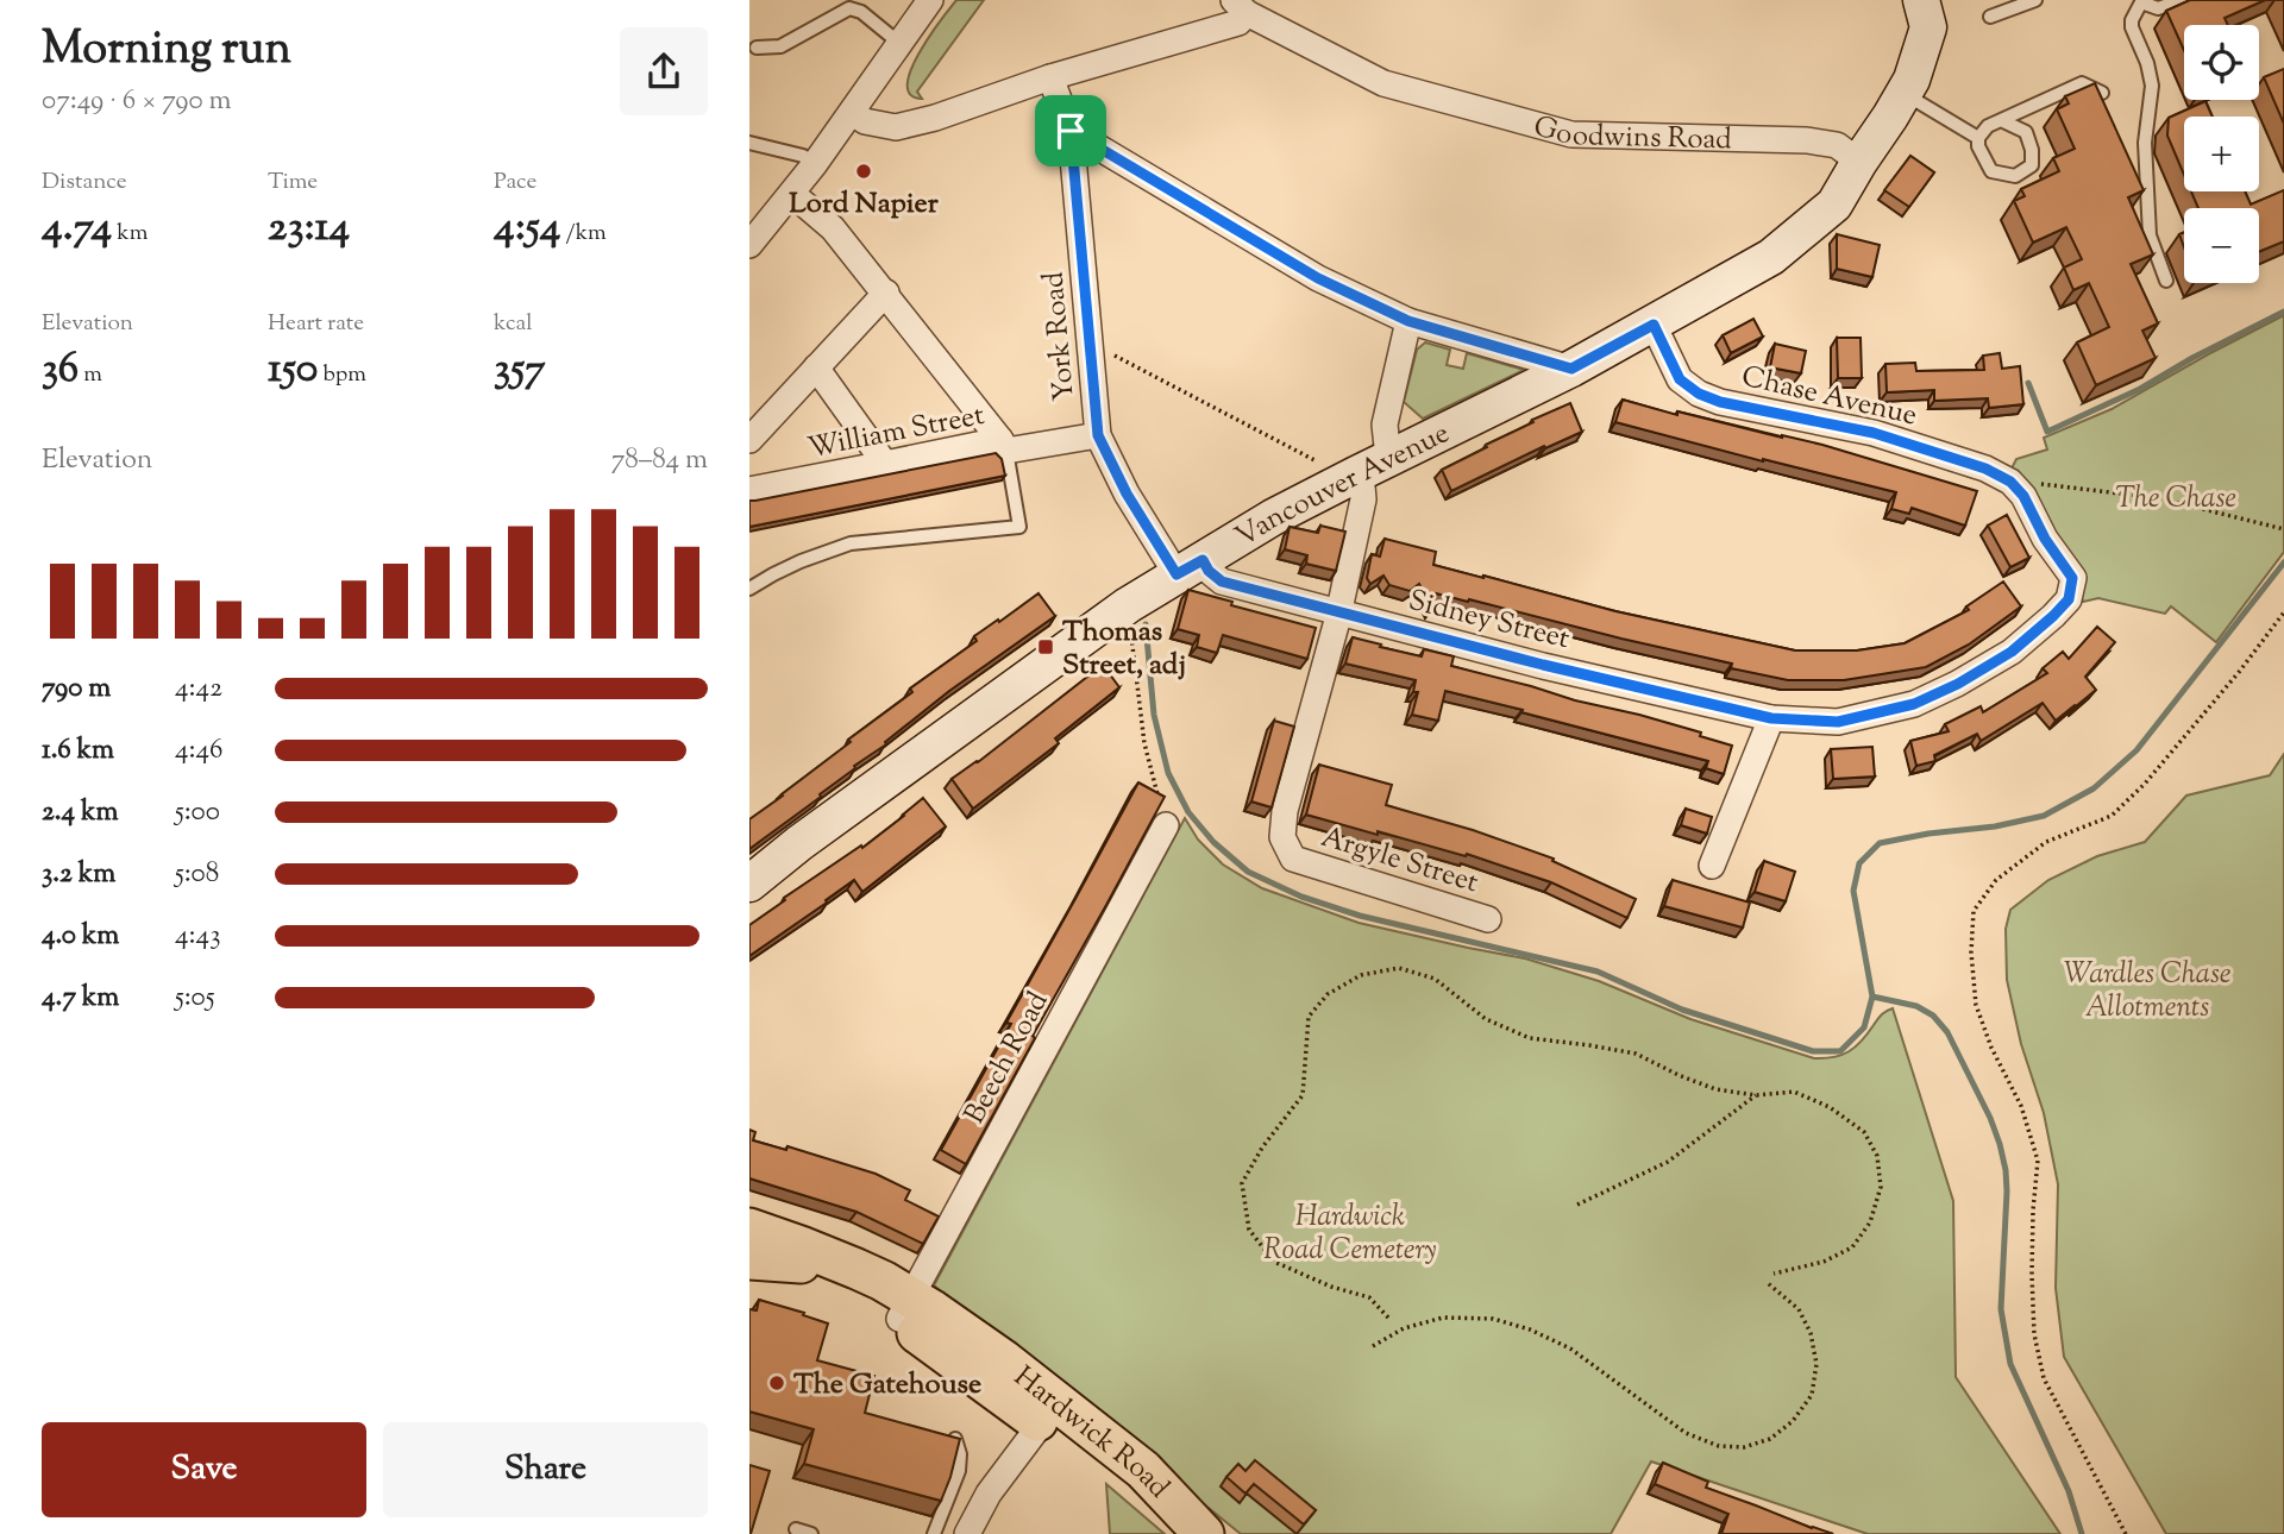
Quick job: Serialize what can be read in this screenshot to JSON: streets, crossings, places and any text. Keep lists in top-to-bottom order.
{
  "streets": {
    "main road": ["Vancouver Avenue", "Hardwick Road"],
    "street": [
      "Goodwins Road",
      "York Road",
      "Chase Avenue",
      "William Street",
      "Sidney Street",
      "Argyle Street",
      "Beech Road"
    ]
  },
  "crossings": [
    ["Goodwins Road", "York Road"],
    ["Goodwins Road", "Vancouver Avenue"],
    ["York Road", "William Street"],
    ["York Road", "Vancouver Avenue"],
    ["York Road", "Sidney Street"],
    ["Chase Avenue", "Vancouver Avenue"],
    ["Chase Avenue", "Sidney Street"],
    ["Vancouver Avenue", "Sidney Street"],
    ["Sidney Street", "Argyle Street"],
    ["Beech Road", "Hardwick Road"]
  ],
  "parks": ["The Chase", "Wardles Chase Allotments", "Hardwick Road Cemetery"],
  "places": {
    "other": ["Lord Napier", "The Gatehouse"],
    "transit": ["Thomas Street, adj"]
  },
  "page": {
    "heading": ["Morning run", "07:49 · 6 × 790 m"],
    "map_buttons": ["+", "−"],
    "stats": [
      ["Distance", "4.74 km"],
      ["Time", "23:14"],
      ["Pace", "4:54 /km"],
      ["Elevation", "36 m"],
      ["Heart rate", "150 bpm"],
      ["kcal", "357"]
    ],
    "chart": ["Elevation", "78–84 m"],
    "list": [
      {
        "name": "790 m",
        "note": "4:42"
      },
      {
        "name": "1.6 km",
        "note": "4:46"
      },
      {
        "name": "2.4 km",
        "note": "5:00"
      },
      {
        "name": "3.2 km",
        "note": "5:08"
      },
      {
        "name": "4.0 km",
        "note": "4:43"
      },
      {
        "name": "4.7 km",
        "note": "5:05"
      }
    ],
    "buttons": ["Save", "Share"]
  }
}
